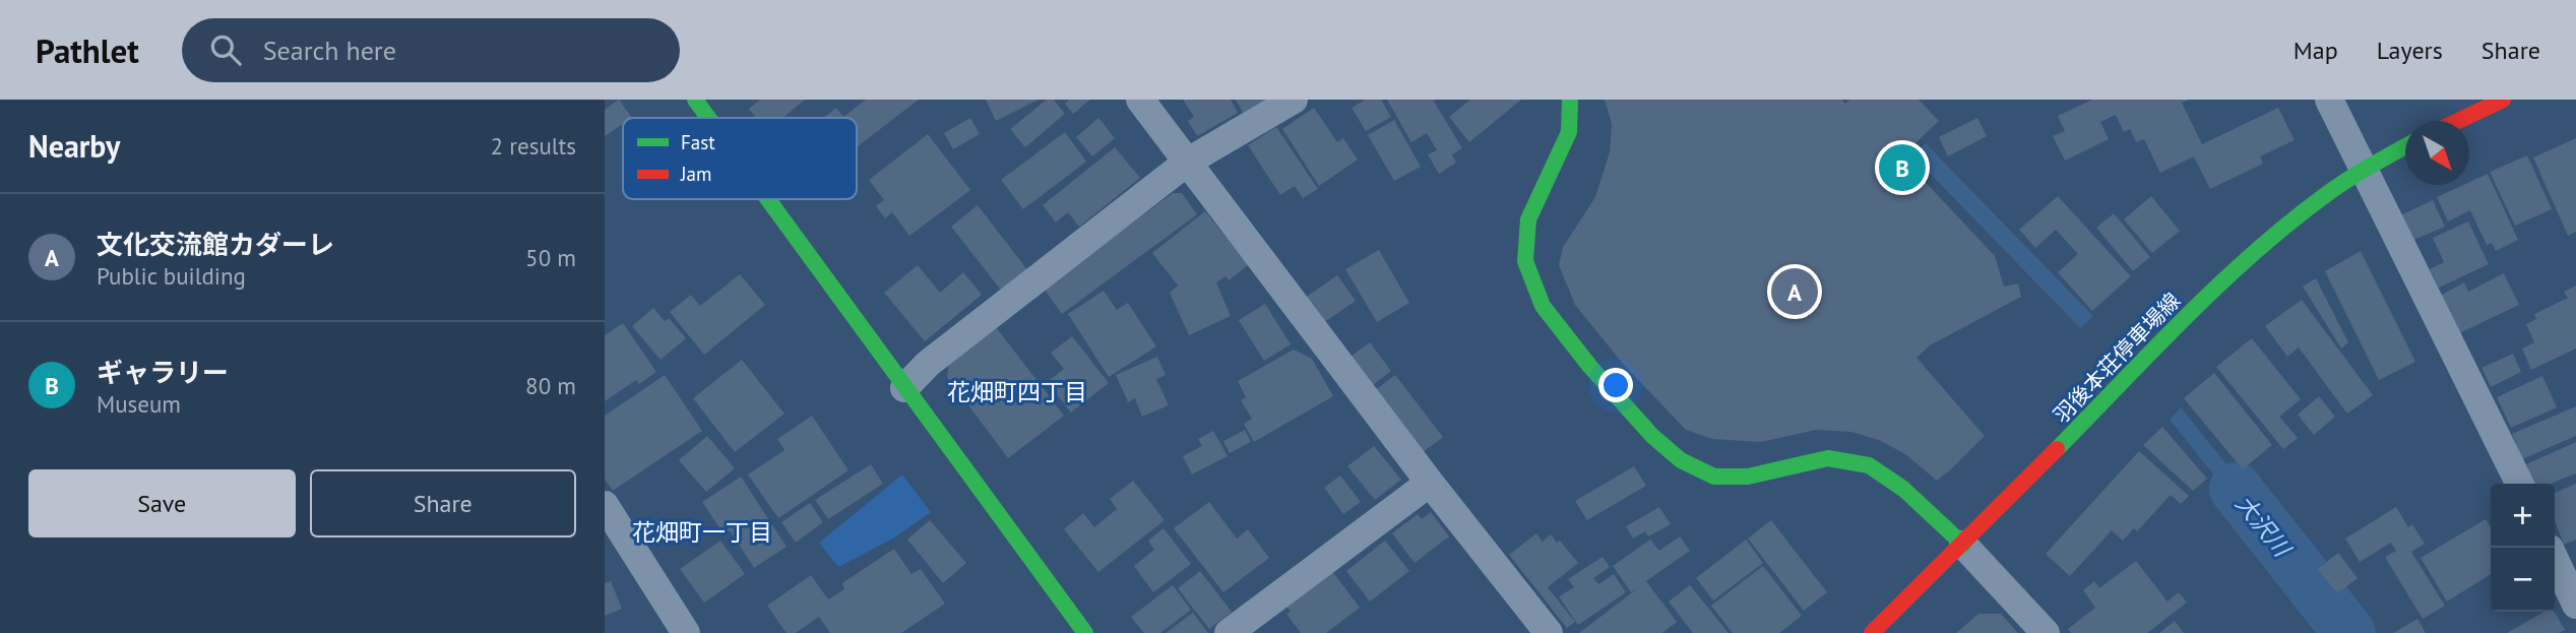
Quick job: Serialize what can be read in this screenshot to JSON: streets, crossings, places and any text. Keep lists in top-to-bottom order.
{
  "streets": {
    "street": ["羽後本荘停車場線"]
  },
  "districts": ["花畑町四丁目", "花畑町一丁目"],
  "water": ["大沢川"],
  "legend": ["Fast", "Jam"],
  "north": "bottom right",
  "page": {
    "header": "Pathlet",
    "search": "Search here",
    "nav": ["Map", "Layers", "Share"],
    "heading": ["Nearby", "2 results"],
    "pins": ["B", "A"],
    "list": [
      {
        "mark": "A",
        "name": "文化交流館カダーレ",
        "note": "Public building",
        "value": "50 m"
      },
      {
        "mark": "B",
        "name": "ギャラリー",
        "note": "Museum",
        "value": "80 m"
      }
    ],
    "buttons": ["Save", "Share"],
    "map_buttons": ["+", "−"]
  }
}
